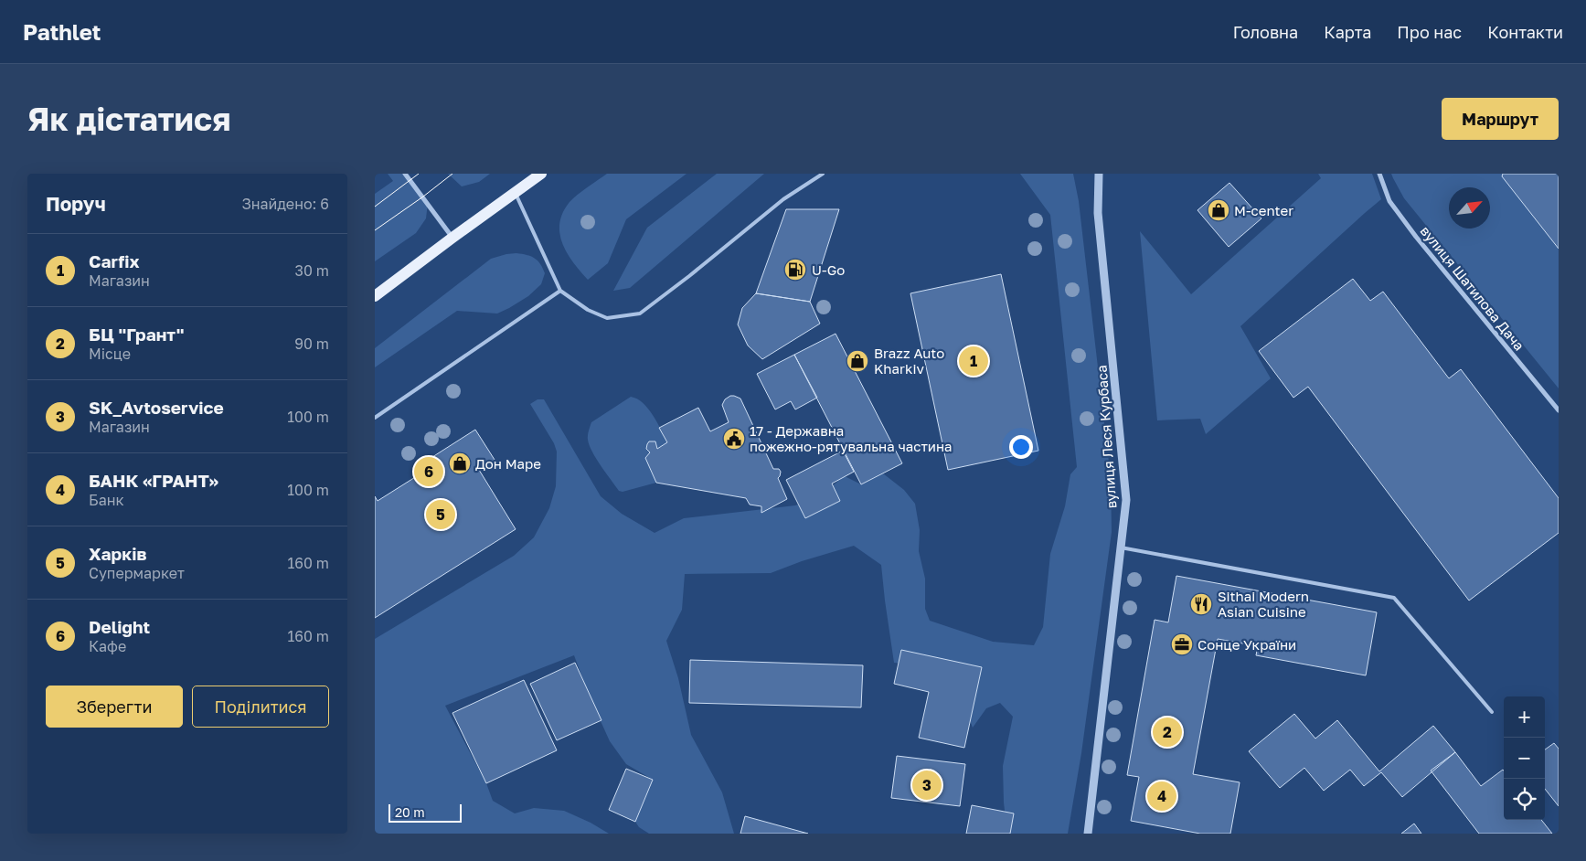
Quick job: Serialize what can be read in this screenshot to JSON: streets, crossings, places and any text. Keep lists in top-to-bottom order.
{
  "streets": {
    "street": ["вулиця Шатилова Дача", "вулиця Леся Курбаса"]
  },
  "places": {
    "shop": ["M-center", "Brazz Auto Kharkiv", "Дон Маре"],
    "fuel station": ["U-Go"],
    "public building": ["17 - Державна пожежно-рятувальна частина"],
    "restaurant": ["Sithai Modern Asian Cuisine"],
    "office": ["Сонце України"]
  },
  "scale_bar": "20 m",
  "north": "top right",
  "page": {
    "header": "Pathlet",
    "nav": [
      "Головна",
      "Карта",
      "Про нас",
      "Контакти"
    ],
    "buttons": [
      "Маршрут",
      ["Зберегти", "Поділитися"]
    ],
    "title": "Як дістатися",
    "heading": ["Поруч", "Знайдено: 6"],
    "list": [
      {
        "mark": "1",
        "name": "Carfix",
        "note": "Магазин",
        "value": "30 m"
      },
      {
        "mark": "2",
        "name": "БЦ \"Грант\"",
        "note": "Місце",
        "value": "90 m"
      },
      {
        "mark": "3",
        "name": "SK_Avtoservice",
        "note": "Магазин",
        "value": "100 m"
      },
      {
        "mark": "4",
        "name": "БАНК «ГРАНТ»",
        "note": "Банк",
        "value": "100 m"
      },
      {
        "mark": "5",
        "name": "Харків",
        "note": "Супермаркет",
        "value": "160 m"
      },
      {
        "mark": "6",
        "name": "Delight",
        "note": "Кафе",
        "value": "160 m"
      }
    ],
    "pins": [
      "1",
      "6",
      "5",
      "2",
      "3",
      "4"
    ],
    "map_buttons": ["+", "−"],
    "scale": "20 m"
  }
}
